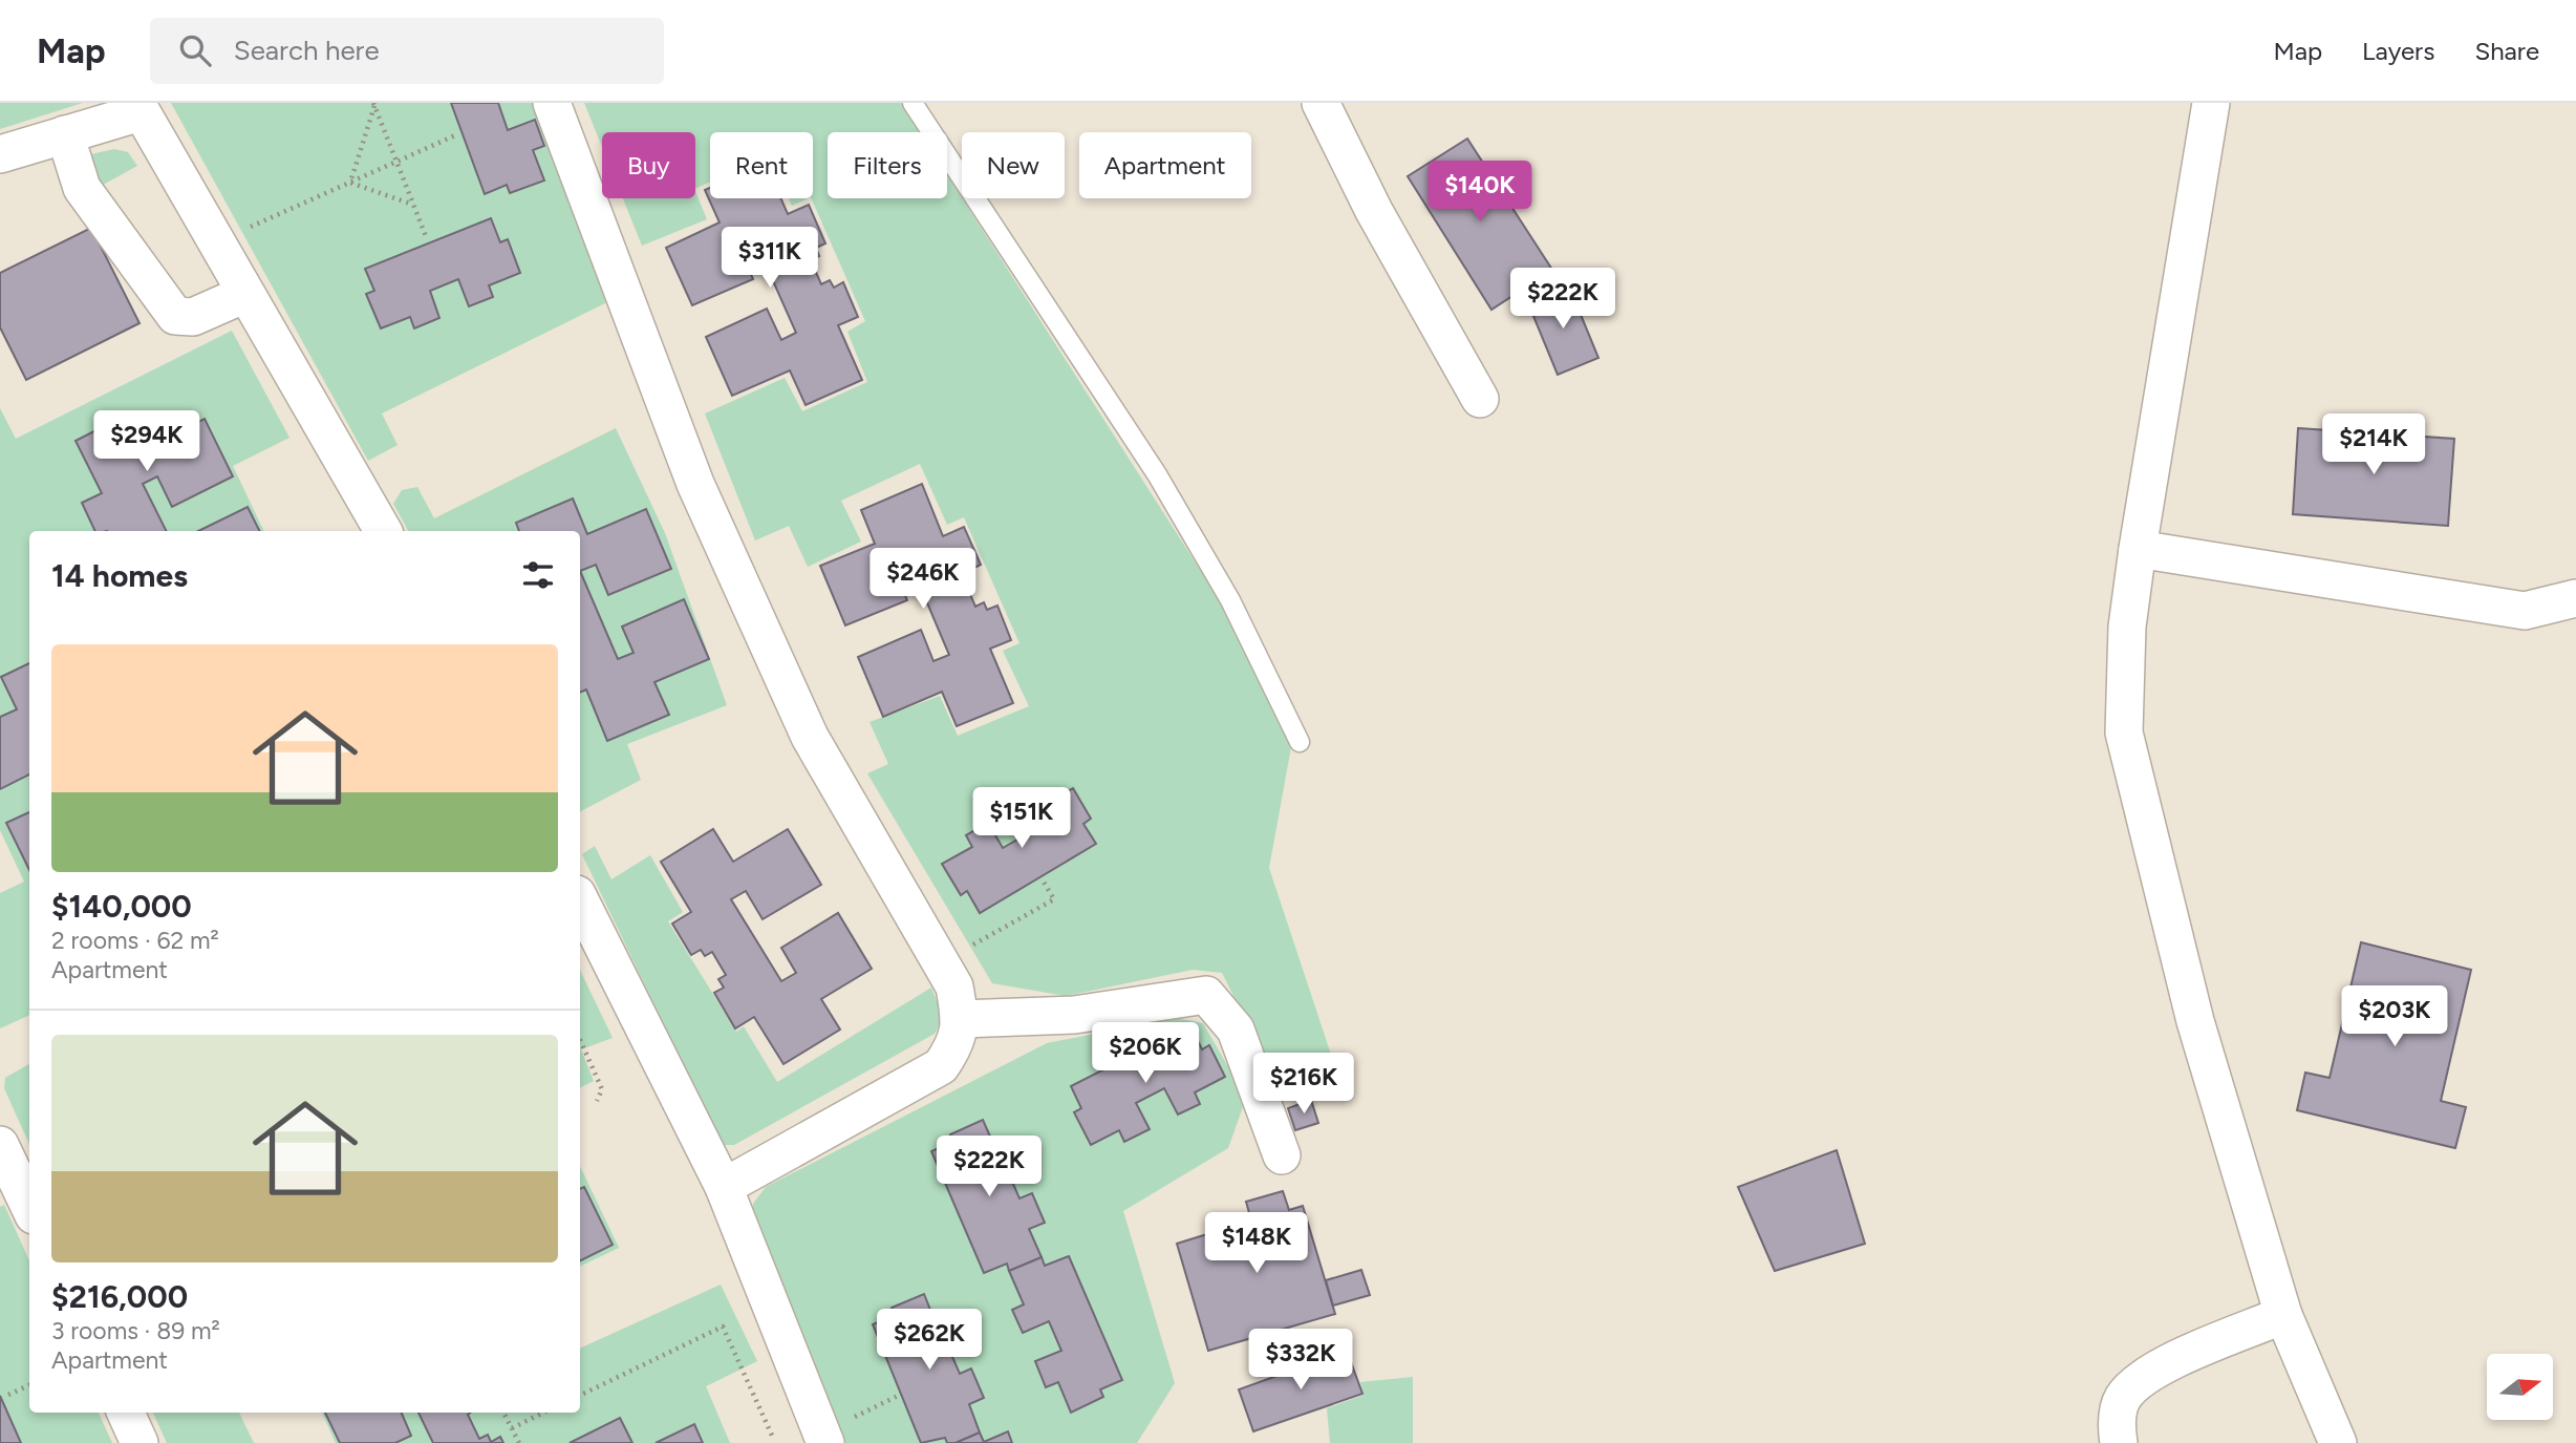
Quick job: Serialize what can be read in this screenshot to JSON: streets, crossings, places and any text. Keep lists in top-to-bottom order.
{
  "north": "right",
  "page": {
    "header": "Map",
    "search": "Search here",
    "nav": ["Map", "Layers", "Share"],
    "chip": [
      "Buy",
      "Rent",
      "Filters",
      "New",
      "Apartment"
    ],
    "price": [
      "$140K",
      "$311K",
      "$222K",
      "$294K",
      "$214K",
      "$246K",
      "$151K",
      "$203K",
      "$206K",
      "$216K",
      "$222K",
      "$148K",
      "$262K",
      "$332K"
    ],
    "heading": "14 homes",
    "list": [
      {
        "name": "$140,000",
        "note": "2 rooms · 62 m² · Apartment"
      },
      {
        "name": "$216,000",
        "note": "3 rooms · 89 m² · Apartment"
      }
    ]
  }
}
